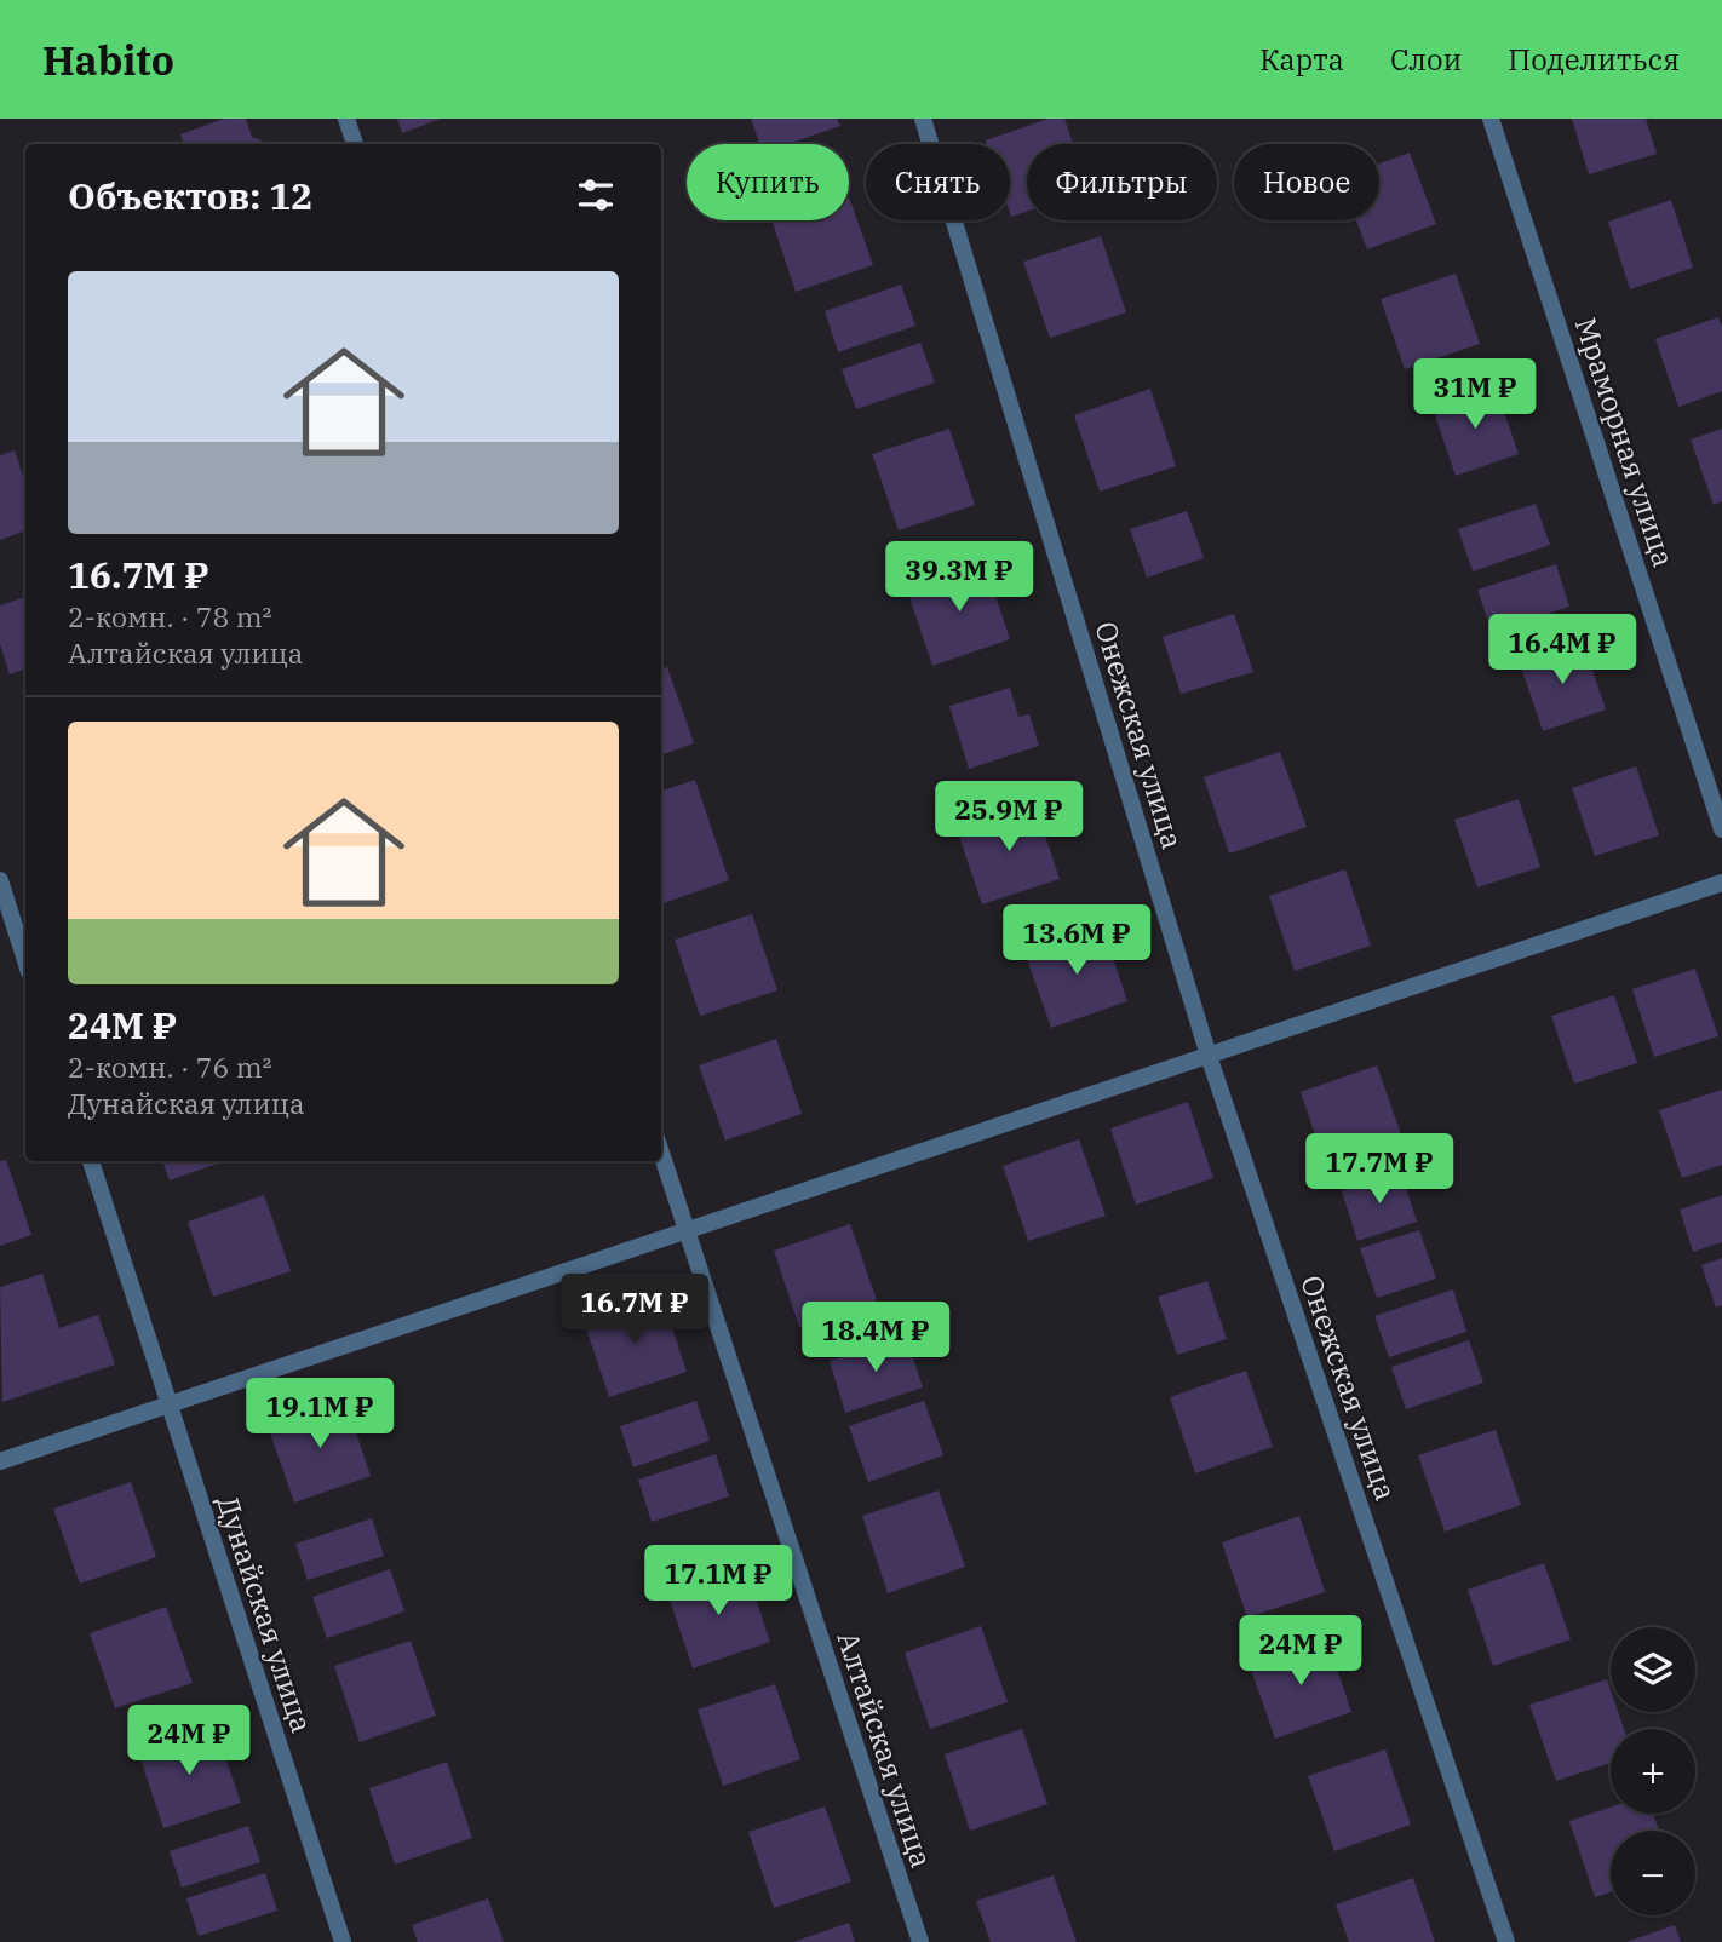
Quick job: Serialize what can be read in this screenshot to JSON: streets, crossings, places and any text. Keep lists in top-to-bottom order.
{
  "streets": {
    "street": [
      "Мраморная улица",
      "Онежская улица",
      "Дунайская улица",
      "Алтайская улица"
    ]
  },
  "page": {
    "header": "Habito",
    "nav": ["Карта", "Слои", "Поделиться"],
    "chip": [
      "Купить",
      "Снять",
      "Фильтры",
      "Новое"
    ],
    "heading": "Объектов: 12",
    "list": [
      {
        "name": "16.7M ₽",
        "note": "2-комн. · 78 m² · Алтайская улица"
      },
      {
        "name": "24M ₽",
        "note": "2-комн. · 76 m² · Дунайская улица"
      }
    ],
    "price": [
      "31M ₽",
      "39.3M ₽",
      "16.4M ₽",
      "25.9M ₽",
      "13.6M ₽",
      "17.7M ₽",
      "16.7M ₽",
      "18.4M ₽",
      "19.1M ₽",
      "17.1M ₽",
      "24M ₽",
      "24M ₽"
    ],
    "map_buttons": ["+", "−"]
  }
}
